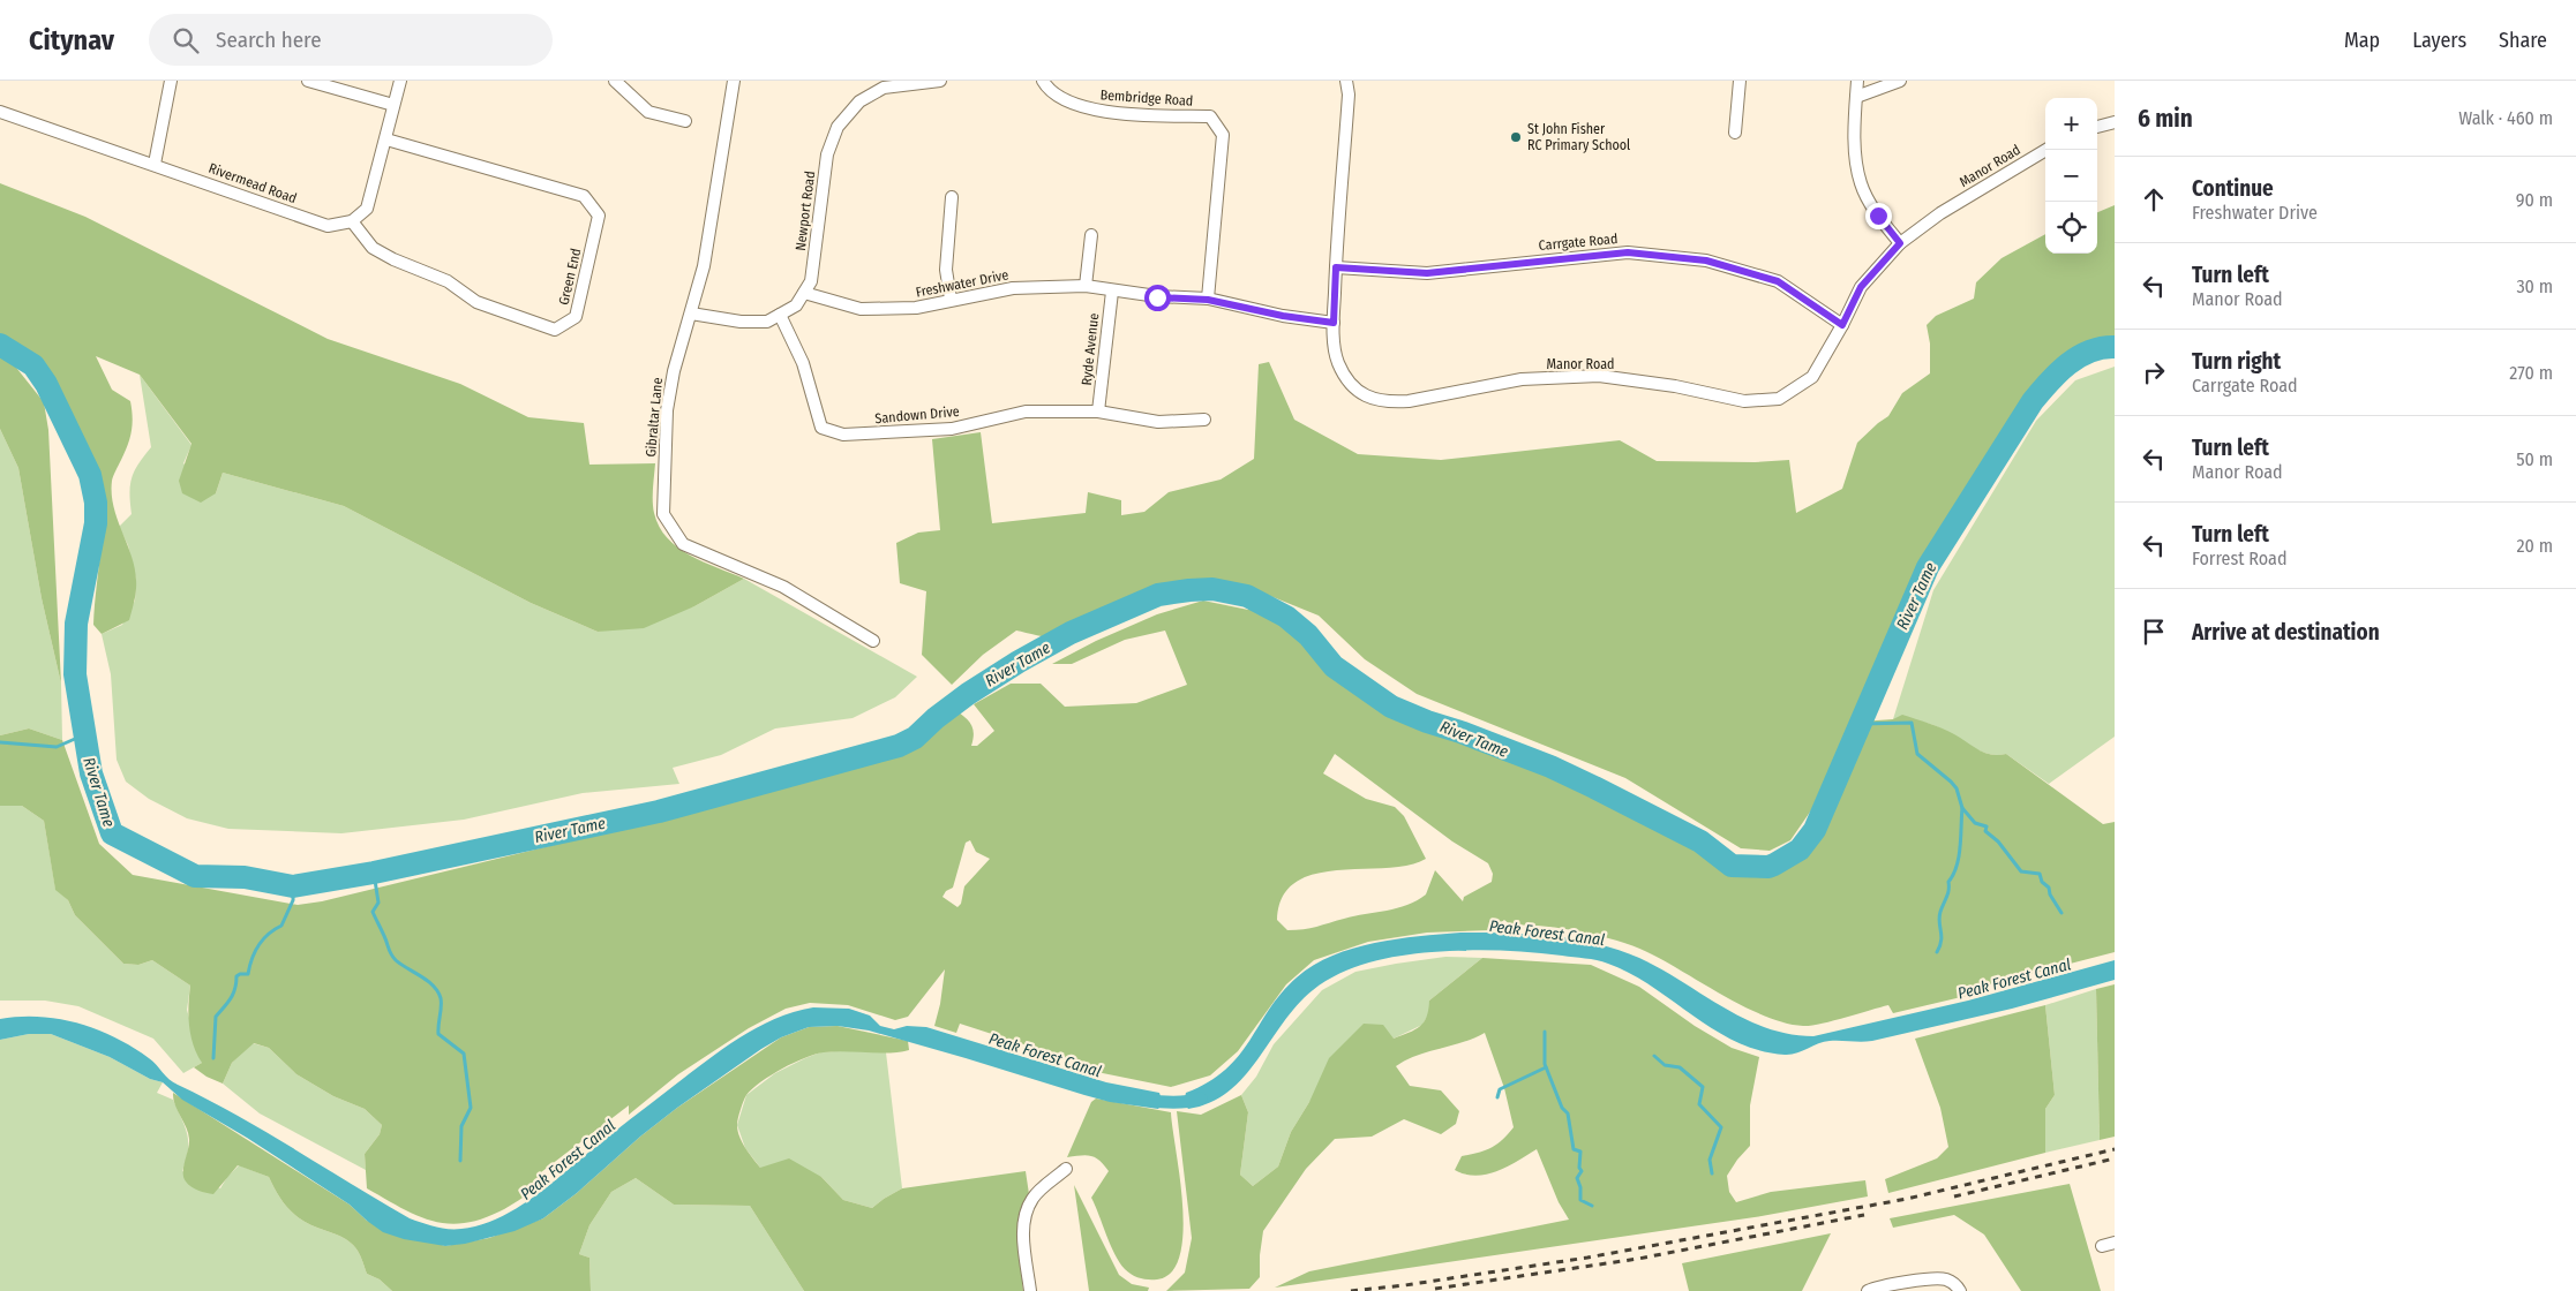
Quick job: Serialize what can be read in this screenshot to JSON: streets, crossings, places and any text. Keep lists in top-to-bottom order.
{
  "streets": {
    "street": [
      "Bembridge Road",
      "Manor Road",
      "Rivermead Road",
      "Newport Road",
      "Carrgate Road",
      "Green End",
      "Freshwater Drive",
      "Ryde Avenue",
      "Sandown Drive",
      "Gibraltar Lane"
    ]
  },
  "crossings": [
    ["Bembridge Road", "Freshwater Drive"],
    ["Manor Road", "Carrgate Road"],
    ["Manor Road", "Freshwater Drive"],
    ["Rivermead Road", "Green End"],
    ["Newport Road", "Freshwater Drive"],
    ["Newport Road", "Sandown Drive"],
    ["Newport Road", "Gibraltar Lane"],
    ["Freshwater Drive", "Ryde Avenue"],
    ["Ryde Avenue", "Sandown Drive"]
  ],
  "water": ["River Tame", "Peak Forest Canal"],
  "places": ["St John Fisher RC Primary School"],
  "page": {
    "header": "Citynav",
    "search": "Search here",
    "nav": ["Map", "Layers", "Share"],
    "heading": ["6 min", "Walk · 460 m"],
    "map_buttons": ["+", "−"],
    "list": [
      ["Continue", "Freshwater Drive", "90 m"],
      ["Turn left", "Manor Road", "30 m"],
      ["Turn right", "Carrgate Road", "270 m"],
      ["Turn left", "Manor Road", "50 m"],
      ["Turn left", "Forrest Road", "20 m"],
      "Arrive at destination"
    ]
  }
}
